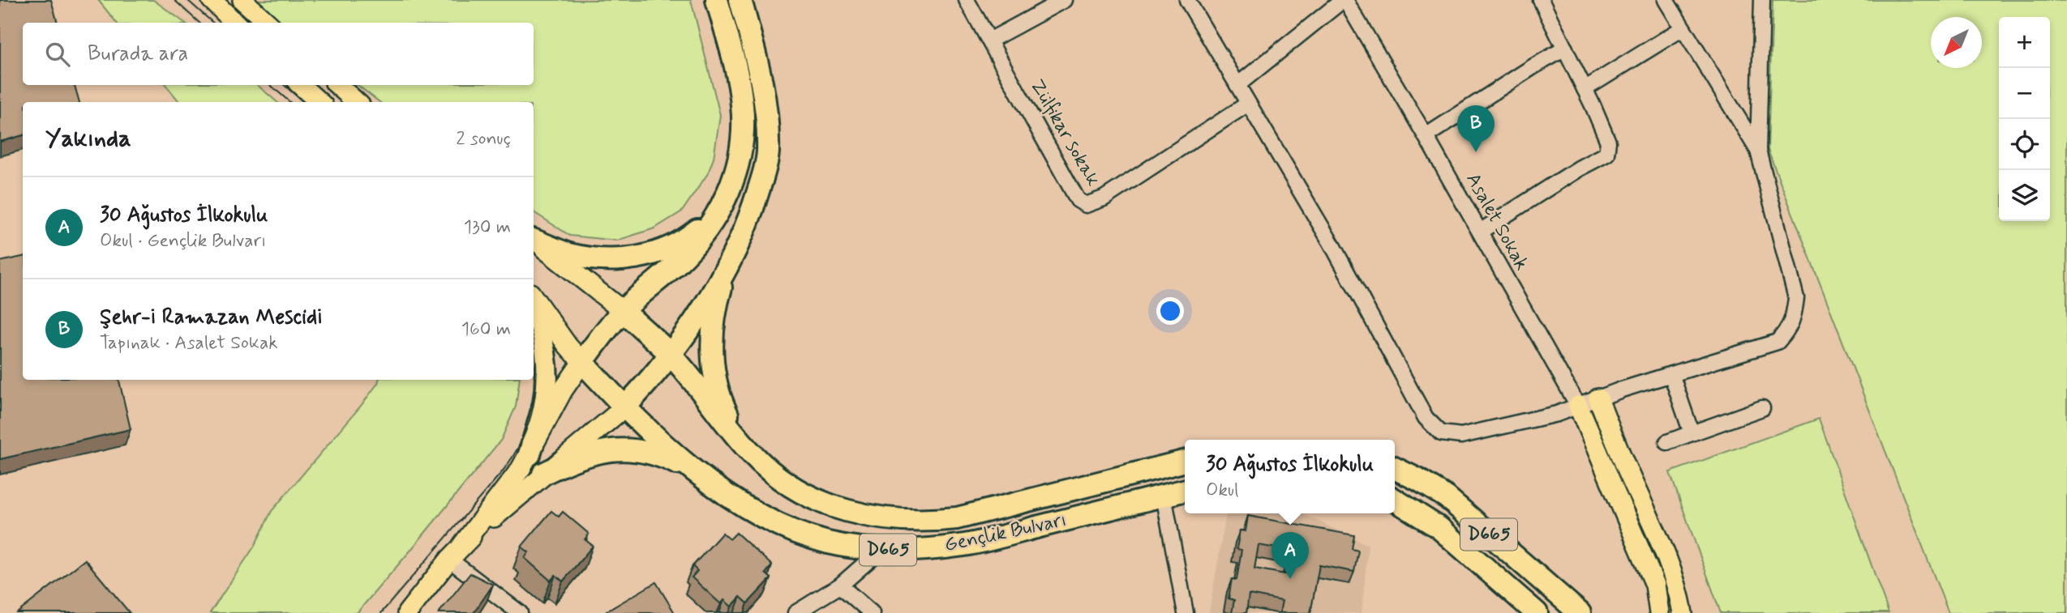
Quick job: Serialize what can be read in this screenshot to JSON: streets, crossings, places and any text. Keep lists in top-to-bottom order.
{
  "streets": {
    "highway": ["Gençlik Bulvarı", "D665"],
    "street": ["Zülfikar sokak", "Asalet Sokak"]
  },
  "crossings": [
    ["Gençlik Bulvarı", "D665"]
  ],
  "north": "bottom left",
  "page": {
    "map_buttons": ["+", "−"],
    "search": "Burada ara",
    "heading": ["Yakında", "2 sonuç"],
    "pins": ["B", "A"],
    "list": [
      {
        "mark": "A",
        "name": "30 Ağustos İlkokulu",
        "note": "Okul · Gençlik Bulvarı",
        "value": "130 m"
      },
      {
        "mark": "B",
        "name": "Şehr-i Ramazan Mescidi",
        "note": "Tapınak · Asalet Sokak",
        "value": "160 m"
      }
    ],
    "popup": ["30 Ağustos İlkokulu", "Okul"]
  }
}
